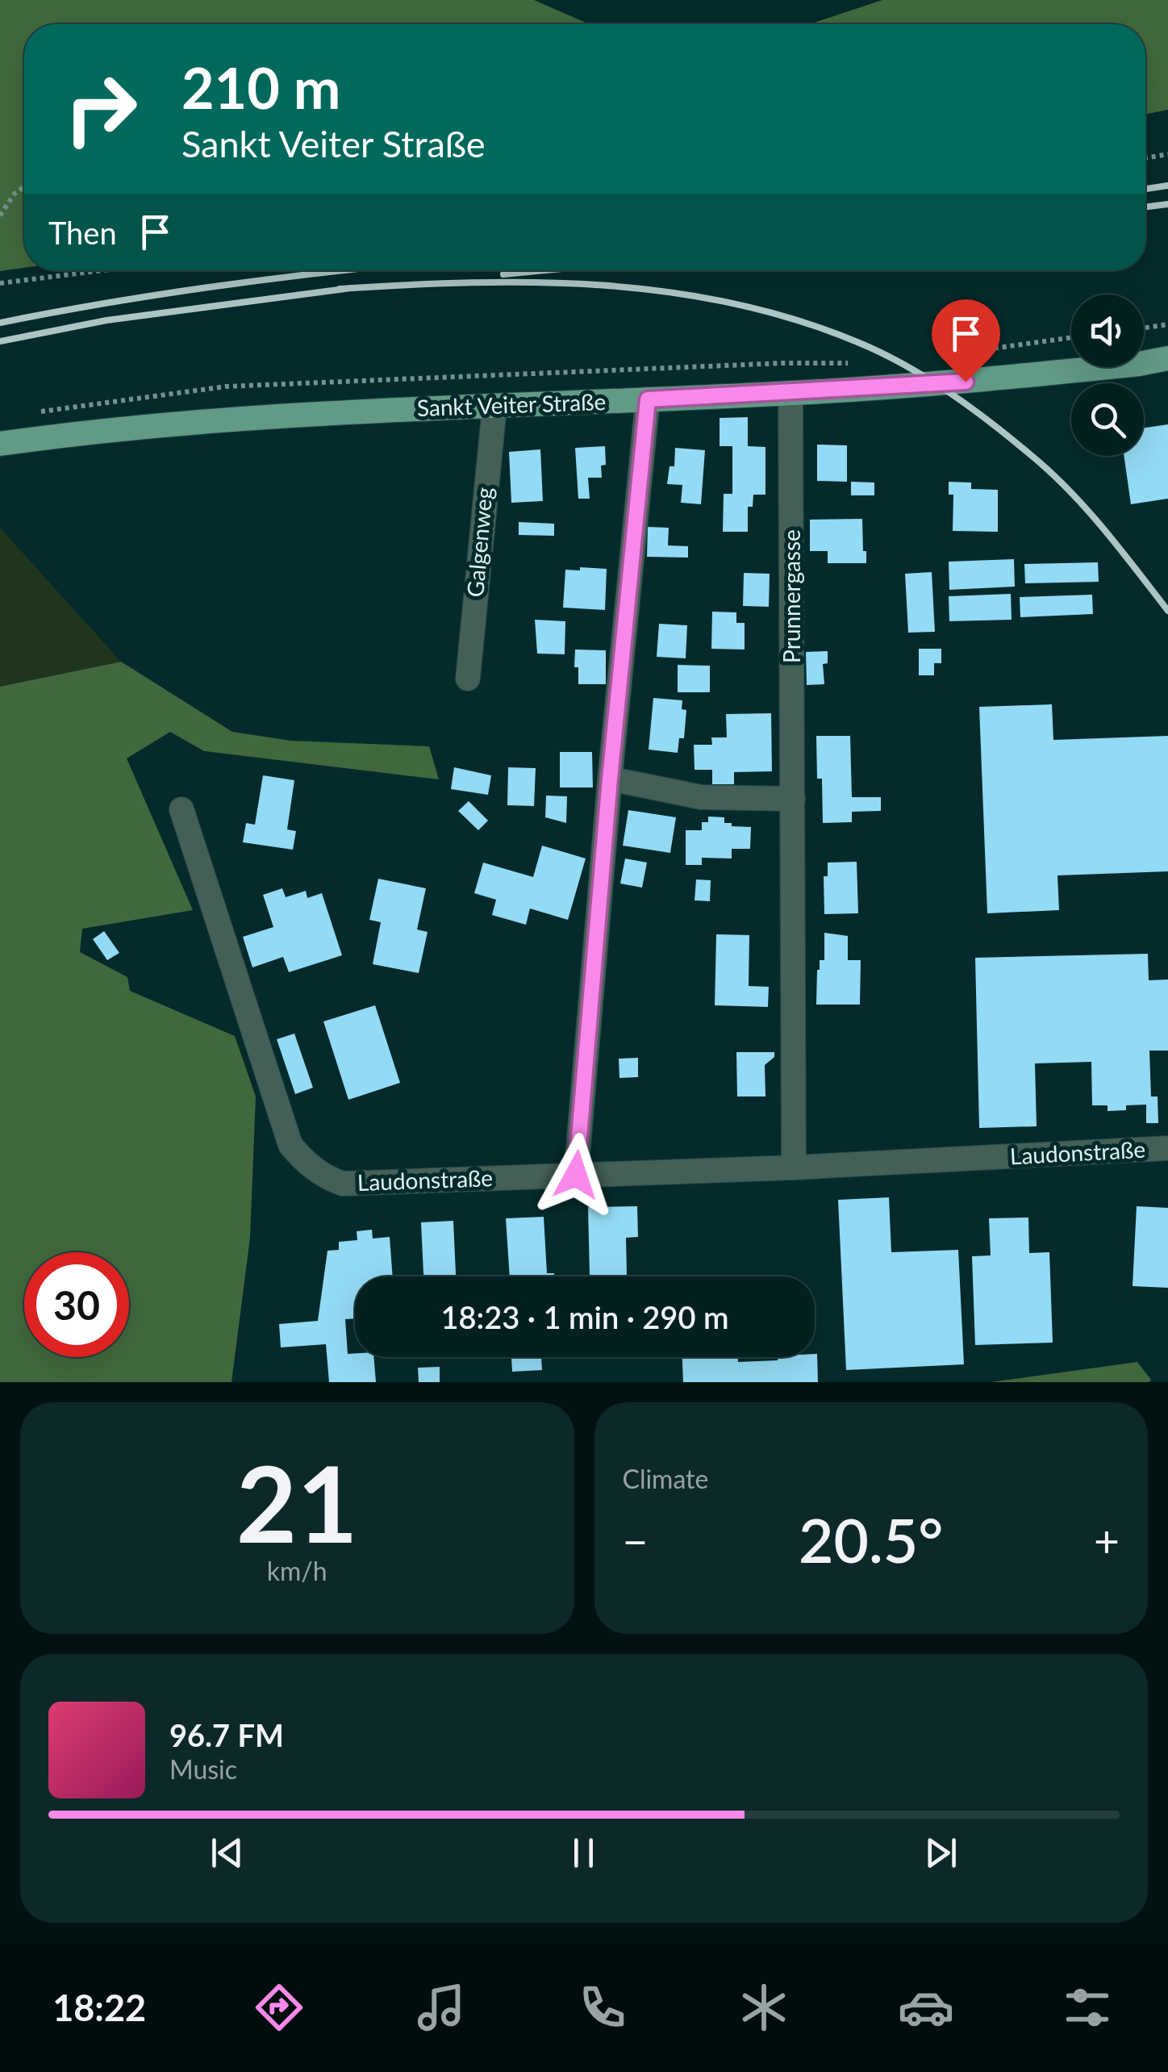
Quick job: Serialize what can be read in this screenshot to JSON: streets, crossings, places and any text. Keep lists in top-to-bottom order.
{
  "streets": {
    "main road": ["Sankt Veiter Straße"],
    "street": ["Galgenweg", "Prunnergasse", "Laudonstraße"]
  },
  "crossings": [
    ["Sankt Veiter Straße", "Galgenweg"],
    ["Sankt Veiter Straße", "Prunnergasse"],
    ["Prunnergasse", "Laudonstraße"]
  ],
  "page": {
    "turn": ["210 m", "Sankt Veiter Straße"],
    "then": "Then",
    "limit": "30",
    "trip": "18:23 · 1 min · 290 m",
    "tile": [
      ["21", "km/h"],
      "Climate"
    ],
    "heat": ["−", "20.5°", "+"],
    "song": ["96.7 FM", "Music"],
    "tabs": "18:22"
  }
}
